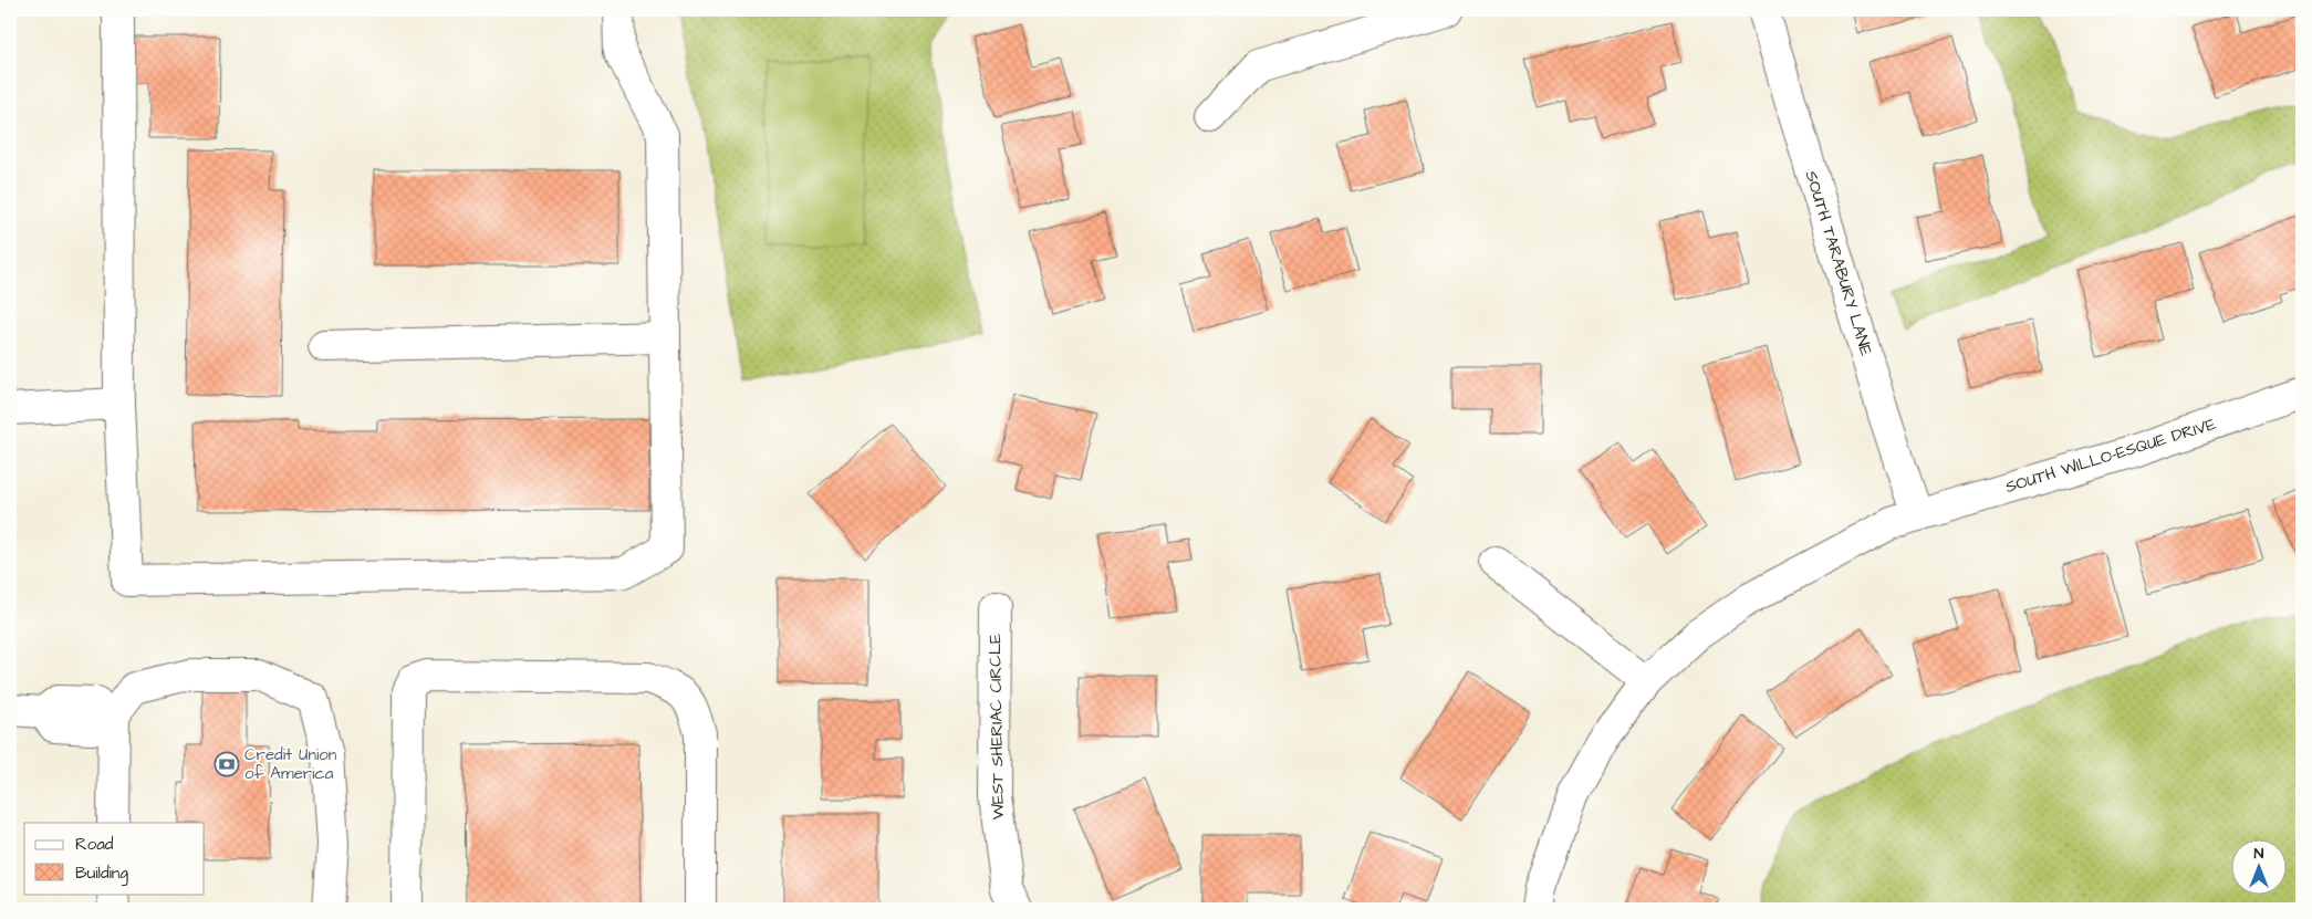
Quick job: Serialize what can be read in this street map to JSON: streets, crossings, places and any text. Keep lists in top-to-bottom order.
{
  "streets": {
    "street": ["SOUTH TARABURY LANE", "SOUTH WILLO-ESQUE DRIVE", "WEST SHERIAC CIRCLE"]
  },
  "crossings": [
    ["SOUTH TARABURY LANE", "SOUTH WILLO-ESQUE DRIVE"]
  ],
  "places": {
    "bank": ["Credit Union of America"]
  },
  "legend": ["Road", "Building"],
  "north": "top"
}
